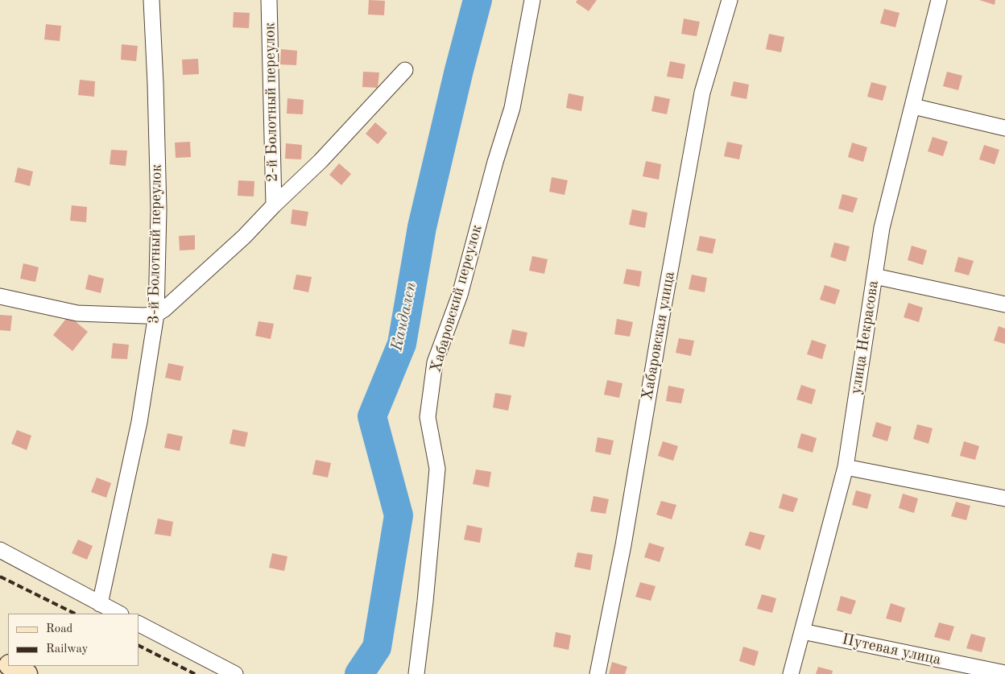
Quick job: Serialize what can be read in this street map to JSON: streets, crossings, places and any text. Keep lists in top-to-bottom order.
{
  "streets": {
    "street": [
      "2-й Болотный переулок",
      "3-й Болотный переулок",
      "Хабаровский переулок",
      "Хабаровская улица",
      "улица Некрасова",
      "Путевая улица"
    ]
  },
  "crossings": [
    ["2-й Болотный переулок", "3-й Болотный переулок"],
    ["улица Некрасова", "Путевая улица"]
  ],
  "water": ["Кандалеп"],
  "legend": ["Road", "Railway"]
}
